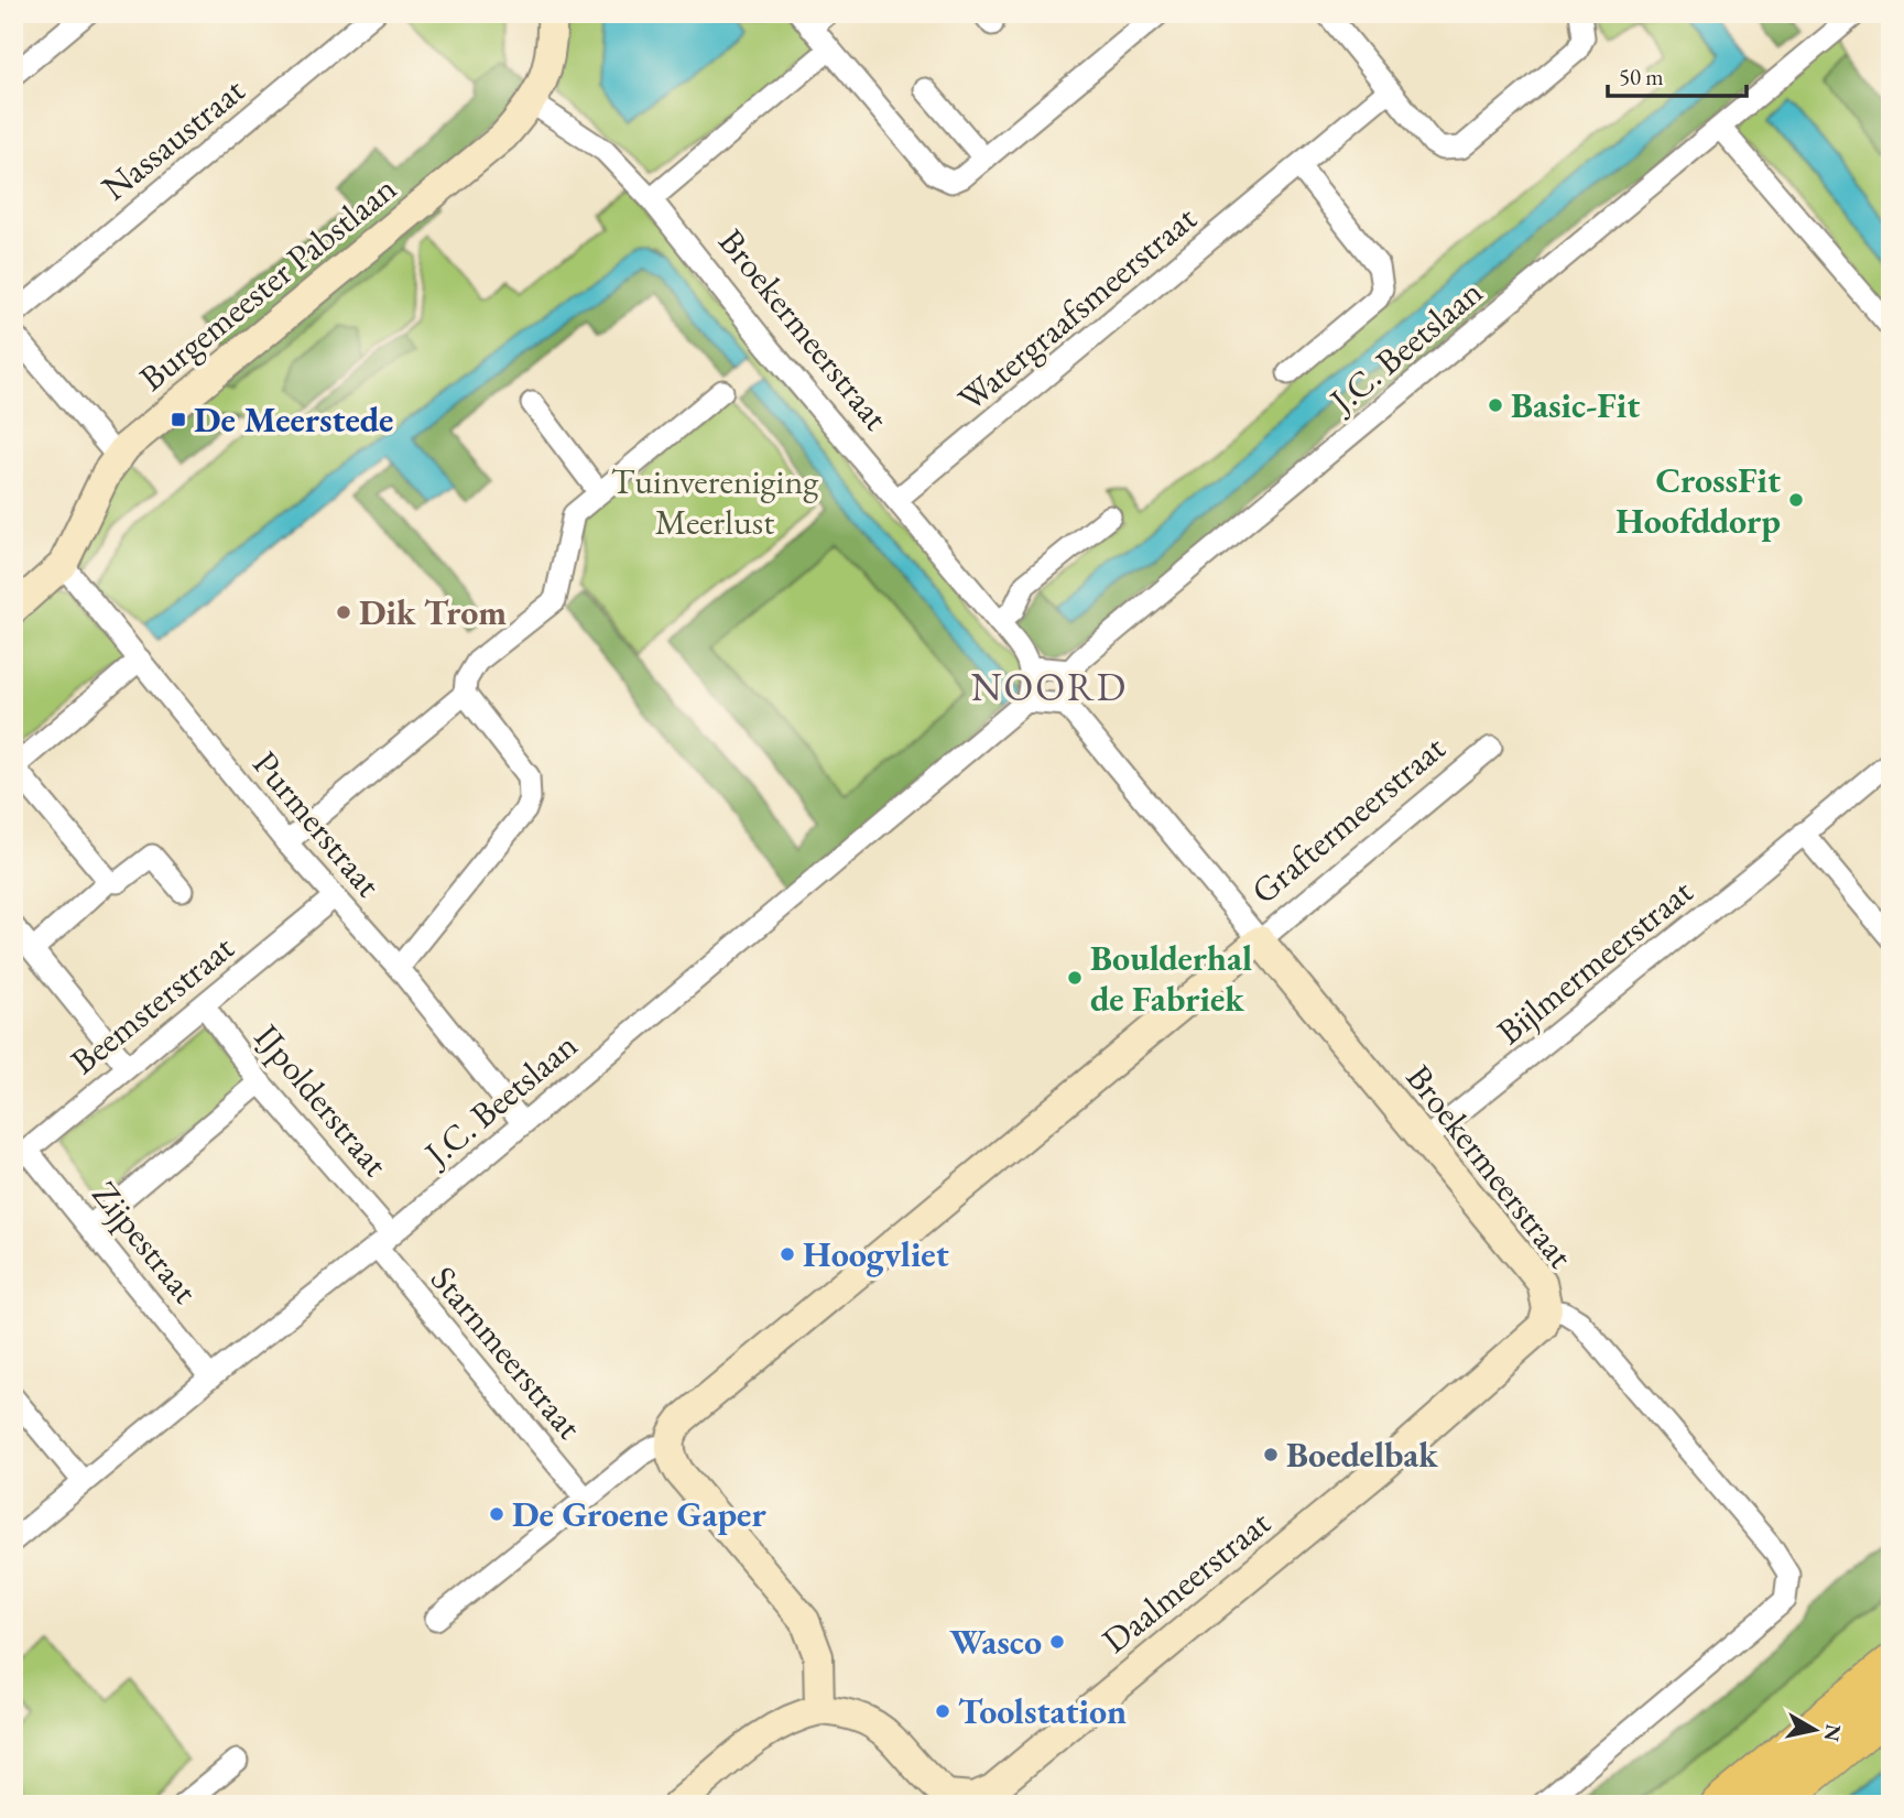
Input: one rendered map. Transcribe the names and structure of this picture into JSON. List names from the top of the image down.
{
  "streets": {
    "street": [
      "Nassaustraat",
      "Burgemeester Pabstlaan",
      "Watergraafsmeerstraat",
      "Broekermeerstraat",
      "J.C. Beetslaan",
      "Graftermeerstraat",
      "Purmerstraat",
      "Bijlmermeerstraat",
      "Beemsterstraat",
      "IJpolderstraat",
      "Zijpestraat",
      "Starnmeerstraat",
      "Daalmeerstraat"
    ]
  },
  "crossings": [
    ["Burgemeester Pabstlaan", "Broekermeerstraat"],
    ["Burgemeester Pabstlaan", "Purmerstraat"],
    ["Watergraafsmeerstraat", "Broekermeerstraat"],
    ["Broekermeerstraat", "Graftermeerstraat"],
    ["Broekermeerstraat", "Bijlmermeerstraat"],
    ["Broekermeerstraat", "Daalmeerstraat"],
    ["J.C. Beetslaan", "Purmerstraat"],
    ["J.C. Beetslaan", "IJpolderstraat"],
    ["J.C. Beetslaan", "Zijpestraat"],
    ["J.C. Beetslaan", "Starnmeerstraat"],
    ["Purmerstraat", "Beemsterstraat"],
    ["Beemsterstraat", "IJpolderstraat"],
    ["Beemsterstraat", "Zijpestraat"],
    ["IJpolderstraat", "Starnmeerstraat"]
  ],
  "districts": ["NOORD"],
  "parks": ["Tuinvereniging Meerlust"],
  "places": {
    "other": [
      "Basic-Fit",
      "CrossFit Hoofddorp",
      "Dik Trom",
      "Boulderhal de Fabriek",
      "Hoogvliet",
      "Boedelbak",
      "De Groene Gaper",
      "Wasco",
      "Toolstation"
    ],
    "transit": ["De Meerstede"]
  },
  "scale_bar": "50 m",
  "north": "right"
}
